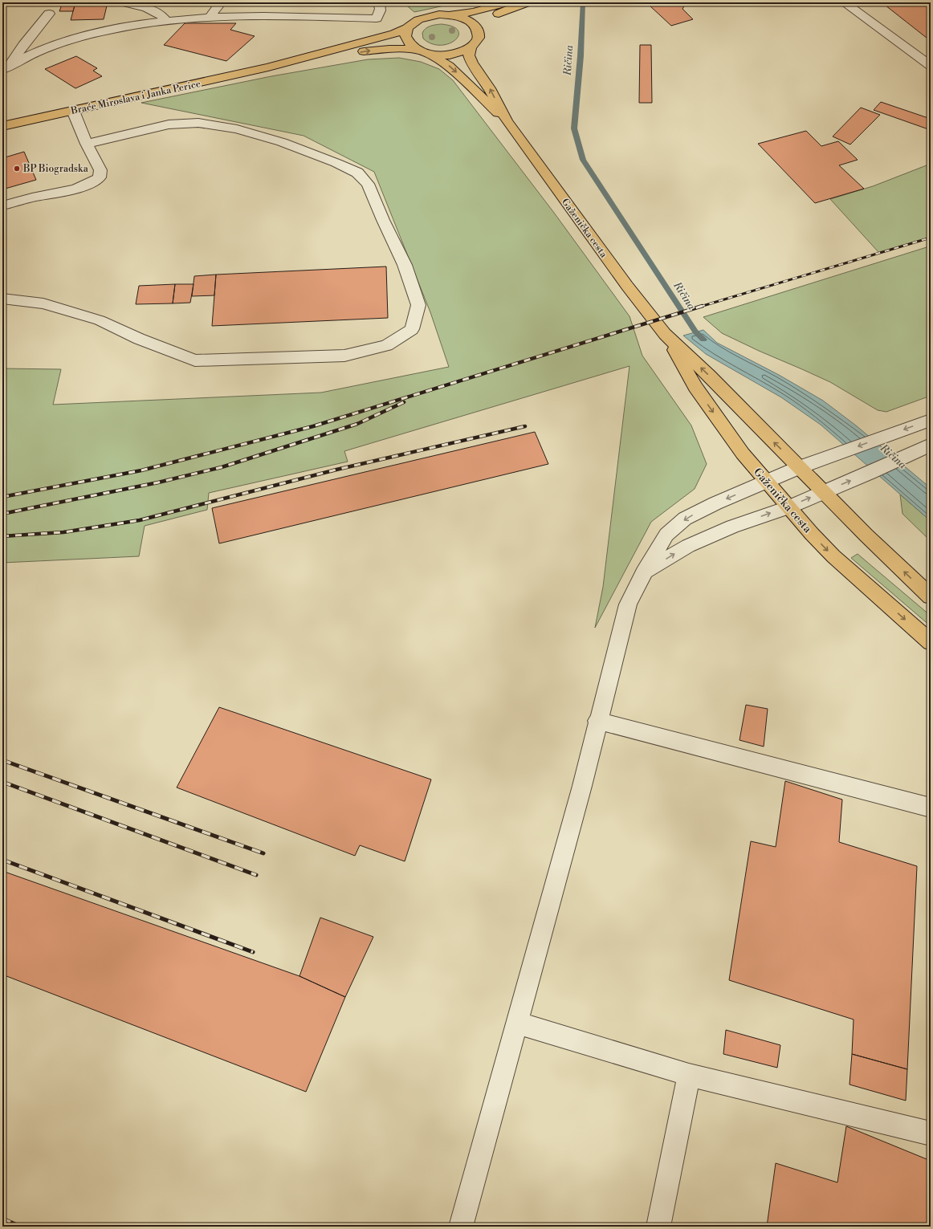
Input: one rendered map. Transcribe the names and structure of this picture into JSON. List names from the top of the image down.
{
  "streets": {
    "main road": ["Braće Miroslava i Janka Perice", "Gaženička cesta"]
  },
  "crossings": [
    ["Braće Miroslava i Janka Perice", "Gaženička cesta"]
  ],
  "water": ["Ričina"],
  "places": ["BP Biogradska"]
}
